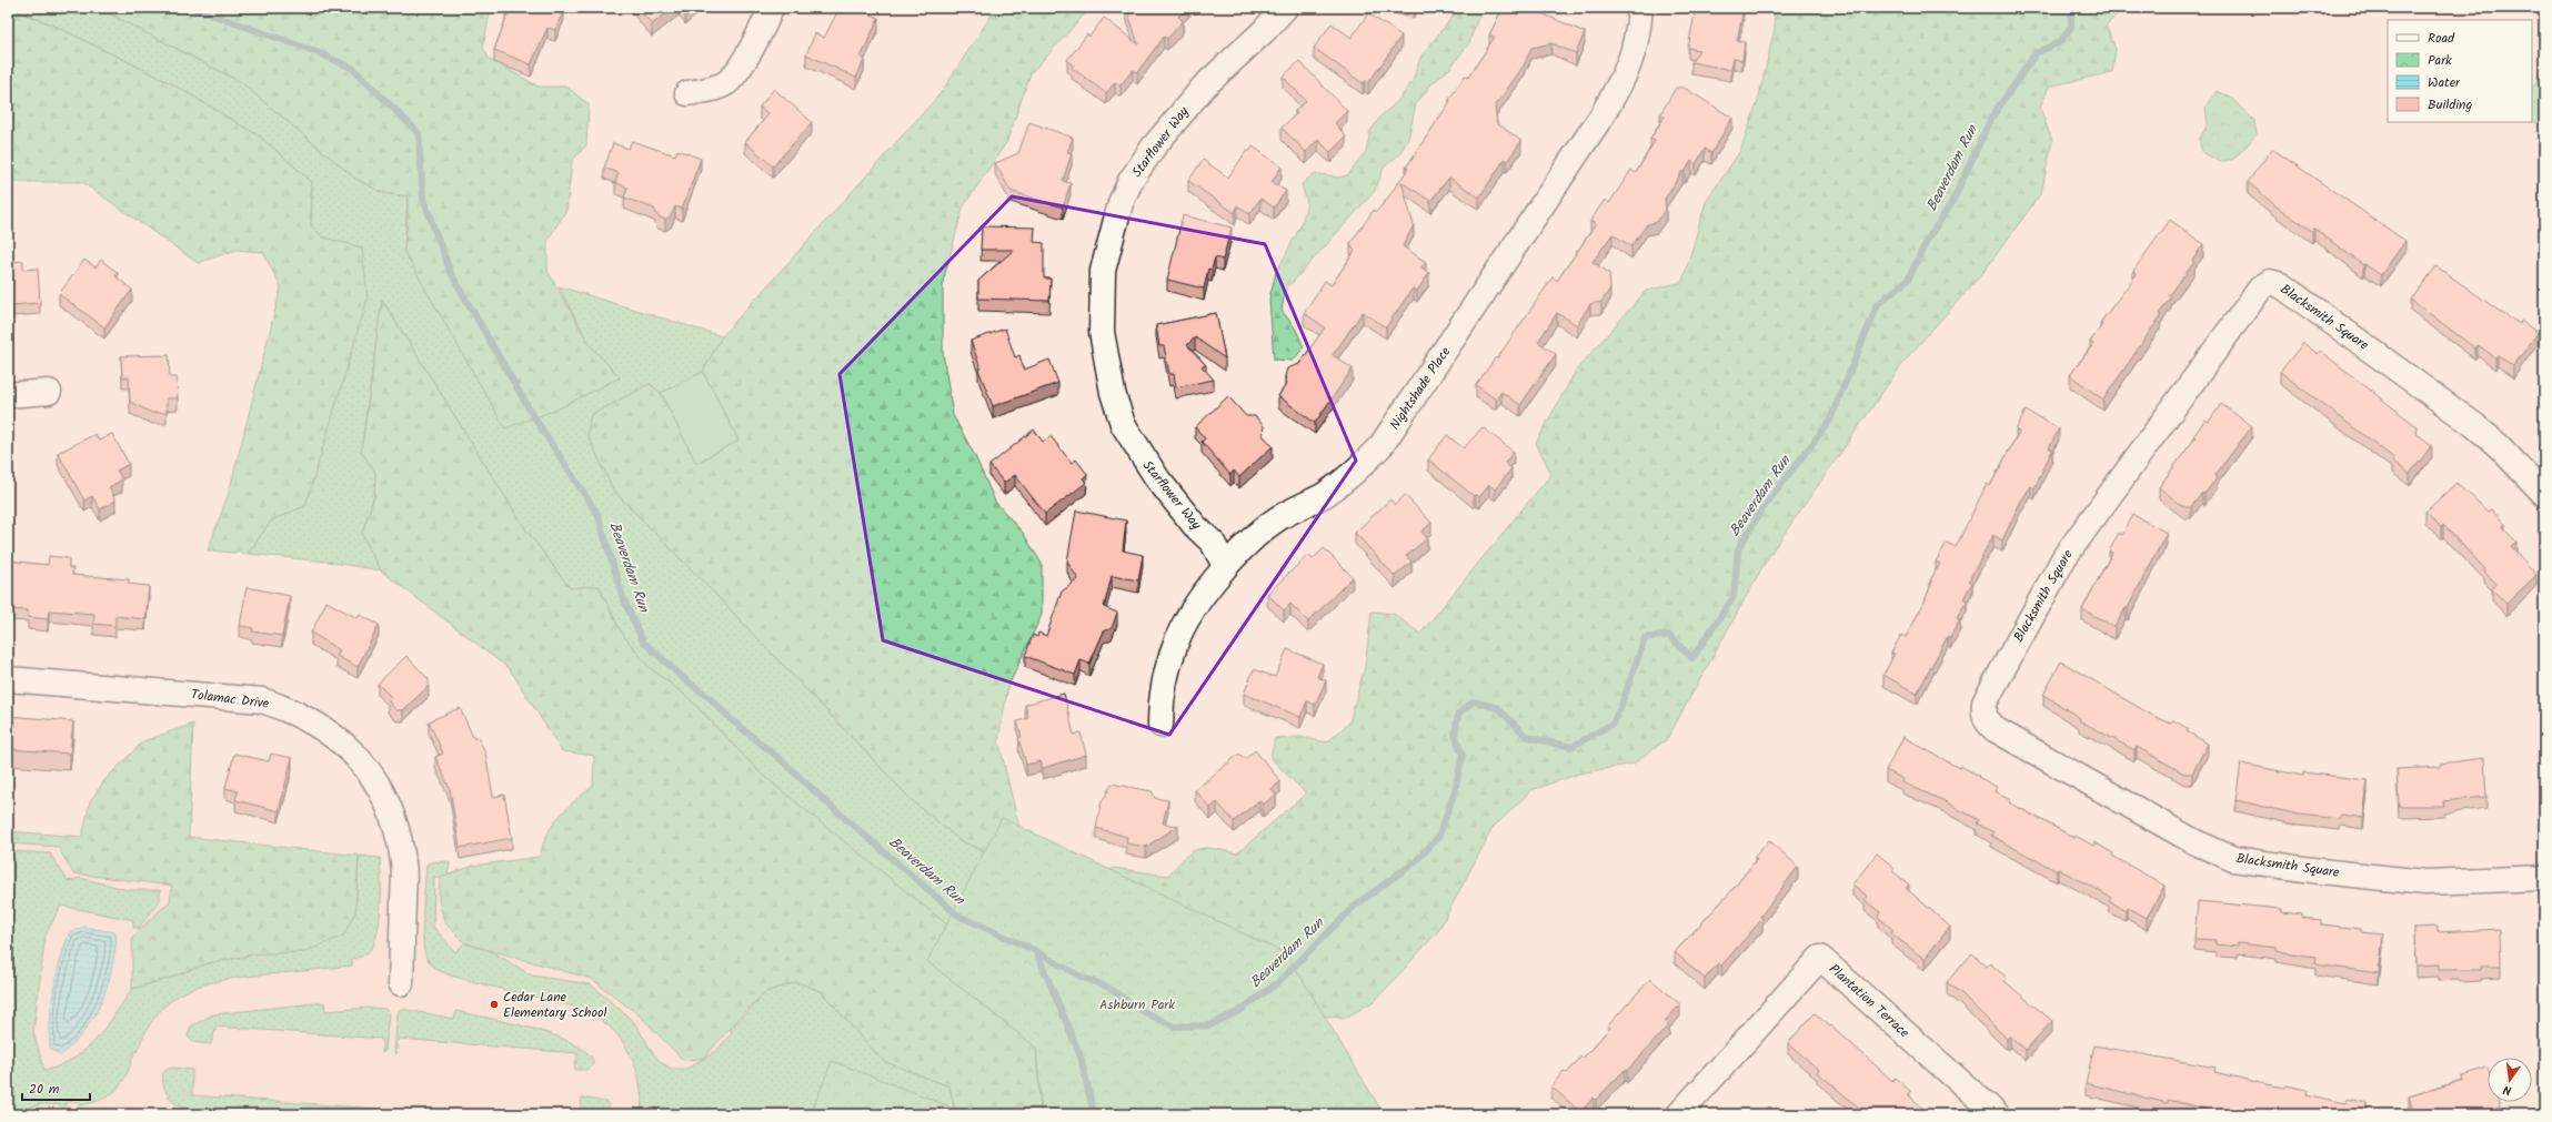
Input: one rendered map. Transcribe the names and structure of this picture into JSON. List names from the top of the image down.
{
  "streets": {
    "street": [
      "Starflower Way",
      "Blacksmith Square",
      "Nightshade Place",
      "Tolamac Drive",
      "Plantation Terrace"
    ]
  },
  "crossings": [
    ["Starflower Way", "Nightshade Place"]
  ],
  "water": ["Beaverdam Run"],
  "parks": ["Ashburn Park"],
  "places": ["Cedar Lane Elementary School"],
  "legend": [
    "Road",
    "Park",
    "Water",
    "Building"
  ],
  "scale_bar": "20 m",
  "north": "bottom"
}
